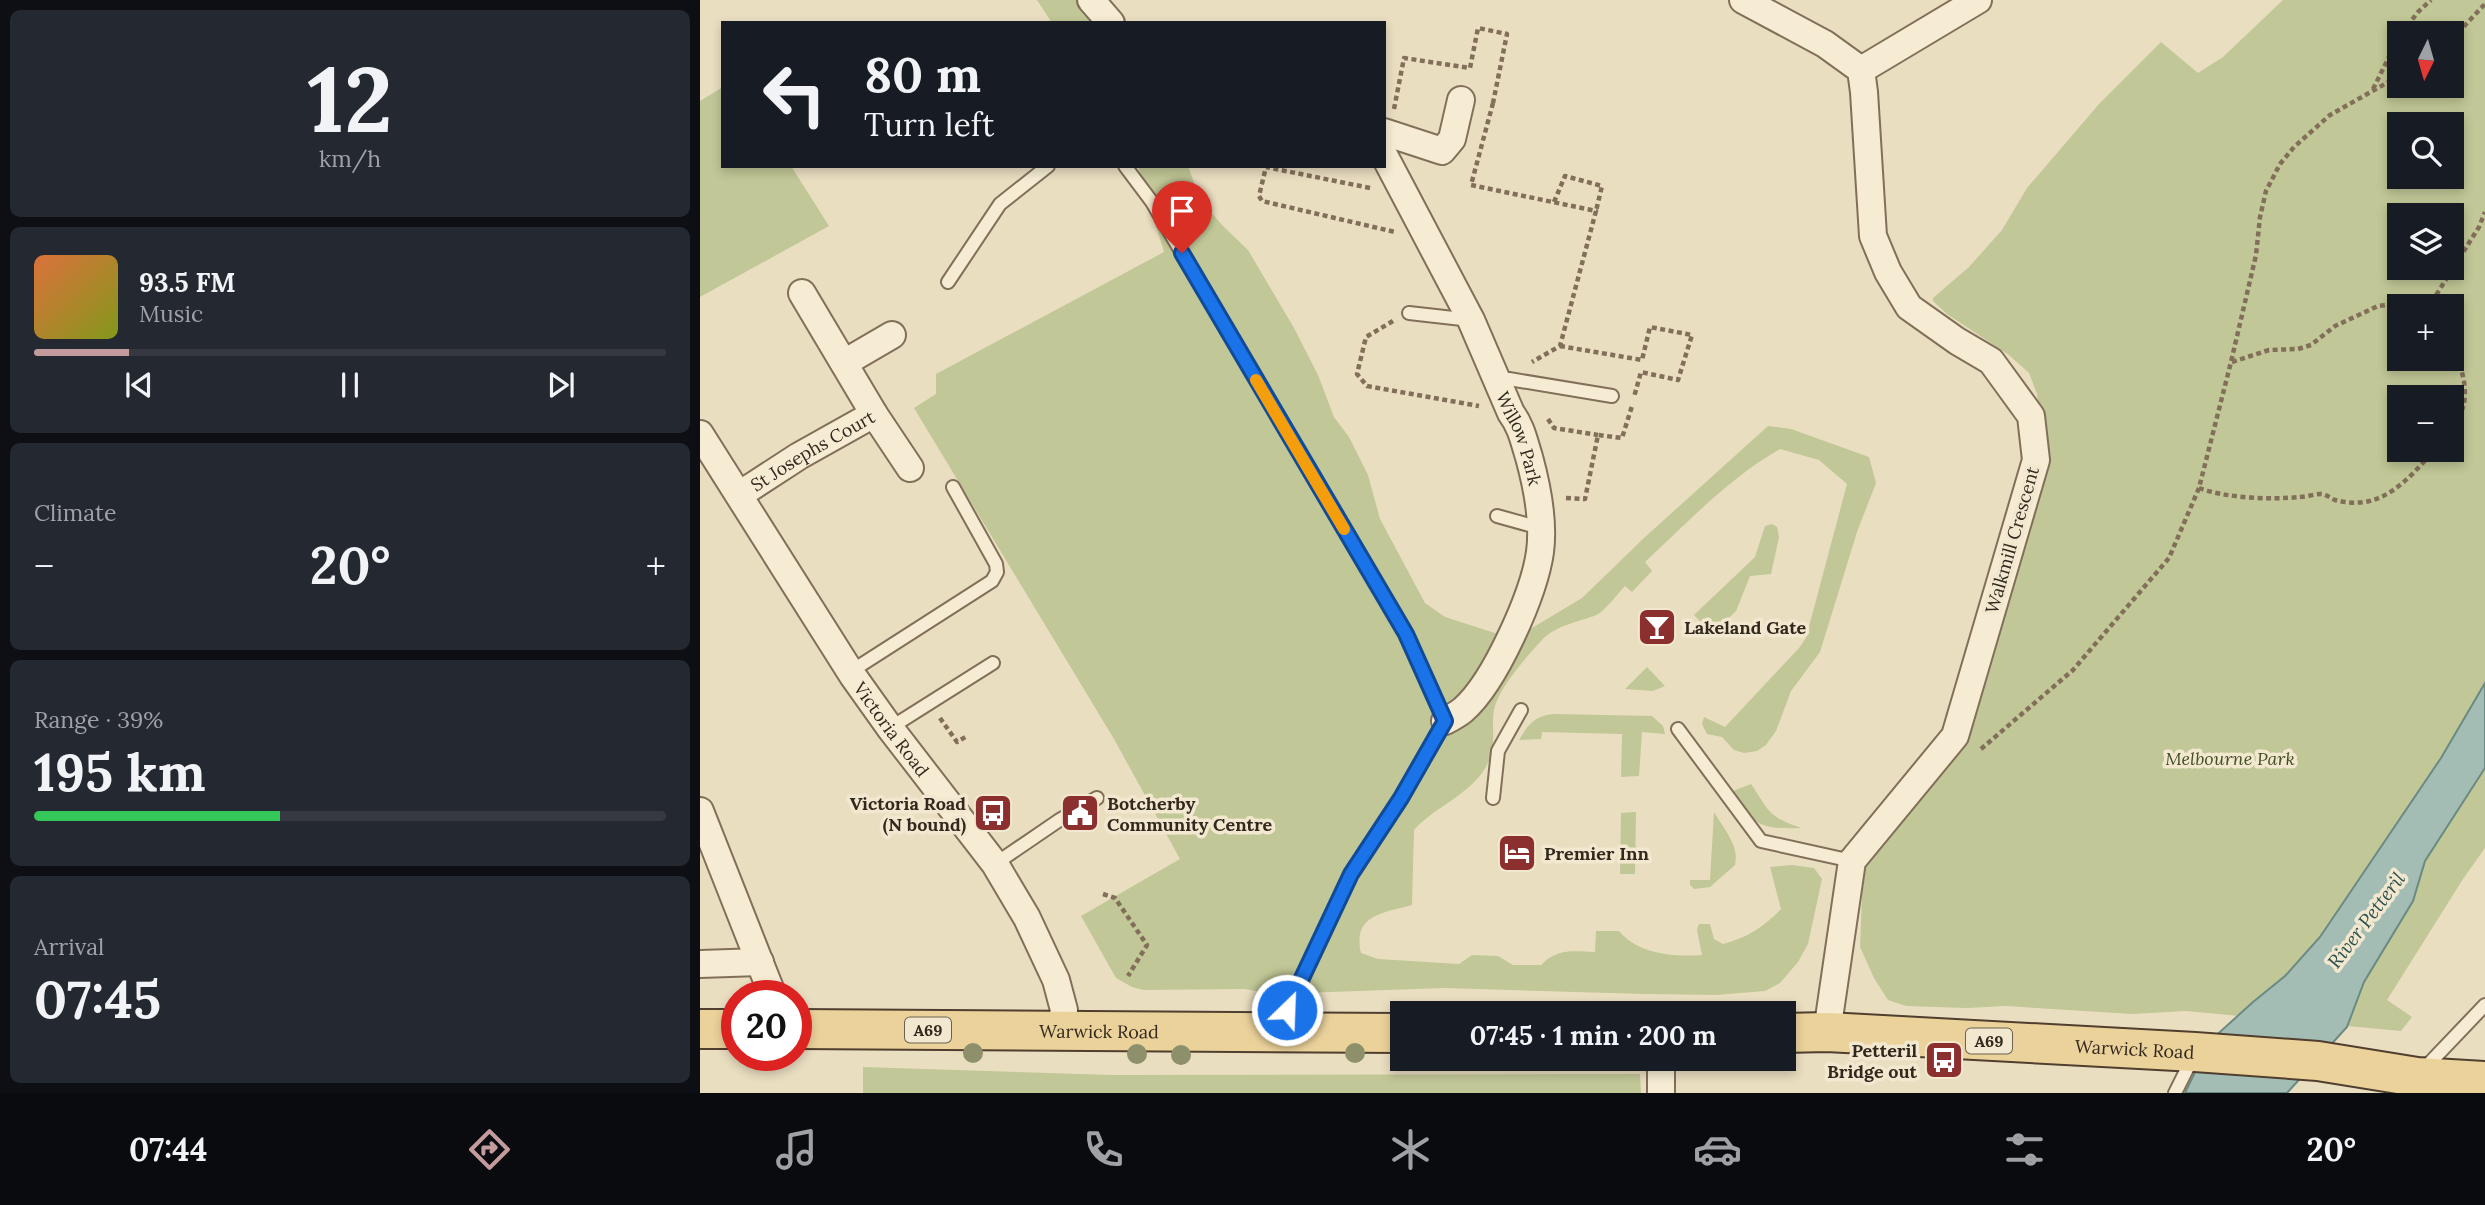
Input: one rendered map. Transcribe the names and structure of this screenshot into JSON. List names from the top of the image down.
{
  "streets": {
    "main road": ["A69", "Warwick Road"],
    "street": [
      "Willow Park",
      "St Josephs Court",
      "Walkmill Crescent",
      "Victoria Road"
    ]
  },
  "crossings": [
    ["St Josephs Court", "Victoria Road"],
    ["Victoria Road", "Warwick Road"]
  ],
  "water": ["River Petteril"],
  "parks": ["Melbourne Park"],
  "places": {
    "bar": ["Lakeland Gate"],
    "bus stop": ["Victoria Road (N bound)", "Petteril Bridge out"],
    "public building": ["Botcherby Community Centre"],
    "hotel": ["Premier Inn"]
  },
  "north": "bottom",
  "page": {
    "tile": [
      ["12", "km/h"],
      "Climate",
      ["Range · 39%", "195 km"],
      ["Arrival", "07:45"]
    ],
    "map_buttons": ["+", "−"],
    "turn": ["80 m", "Turn left"],
    "song": ["93.5 FM", "Music"],
    "heat": ["−", "20°", "+"],
    "limit": "20",
    "trip": "07:45 · 1 min · 200 m",
    "tabs": ["07:44", "20°"]
  }
}
